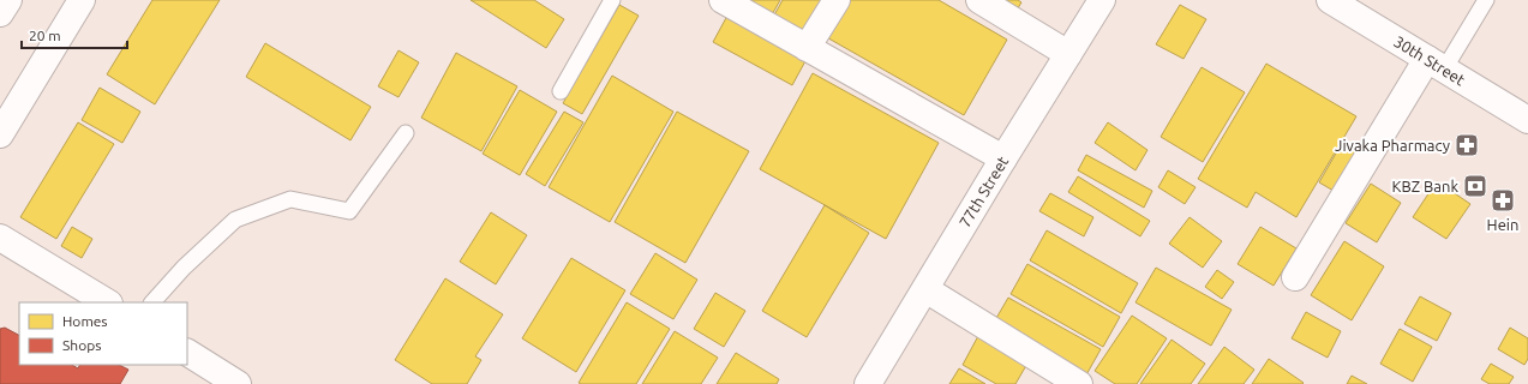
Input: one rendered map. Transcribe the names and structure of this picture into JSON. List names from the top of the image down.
{
  "streets": {
    "street": ["30th Street", "77th Street"]
  },
  "places": {
    "pharmacy": ["Jivaka Pharmacy", "Hein"],
    "bank": ["KBZ Bank"]
  },
  "legend": ["Homes", "Shops"],
  "scale_bar": "20 m"
}
